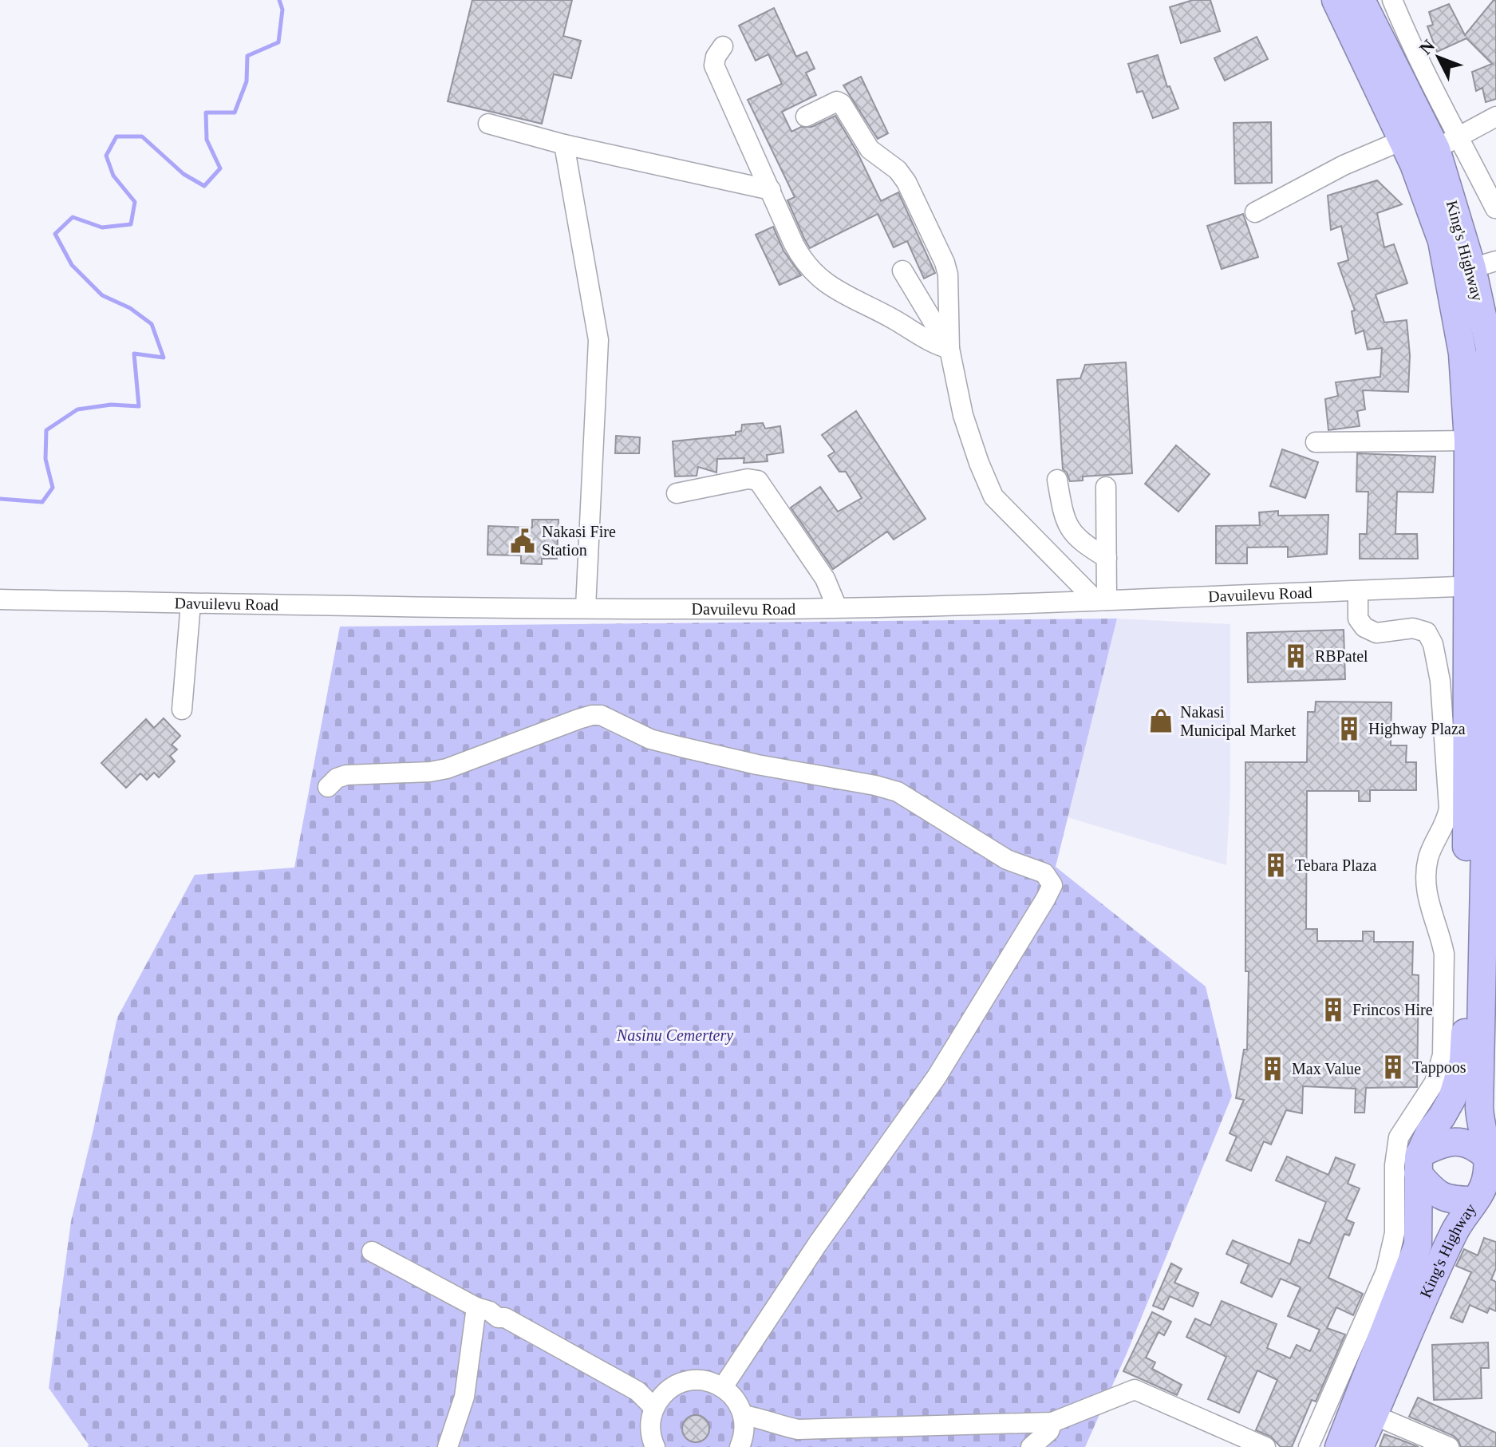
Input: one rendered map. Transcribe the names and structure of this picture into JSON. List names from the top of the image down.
{
  "streets": {
    "highway": ["King's Highway"],
    "street": ["Davuilevu Road"]
  },
  "crossings": [
    ["King's Highway", "Davuilevu Road"]
  ],
  "parks": ["Nasinu Cemertery"],
  "places": {
    "public building": ["Nakasi Fire Station"],
    "building": [
      "RBPatel",
      "Highway Plaza",
      "Tebara Plaza",
      "Frincos Hire",
      "Tappoos",
      "Max Value"
    ],
    "shop": ["Nakasi Municipal Market"]
  },
  "north": "top left"
}
